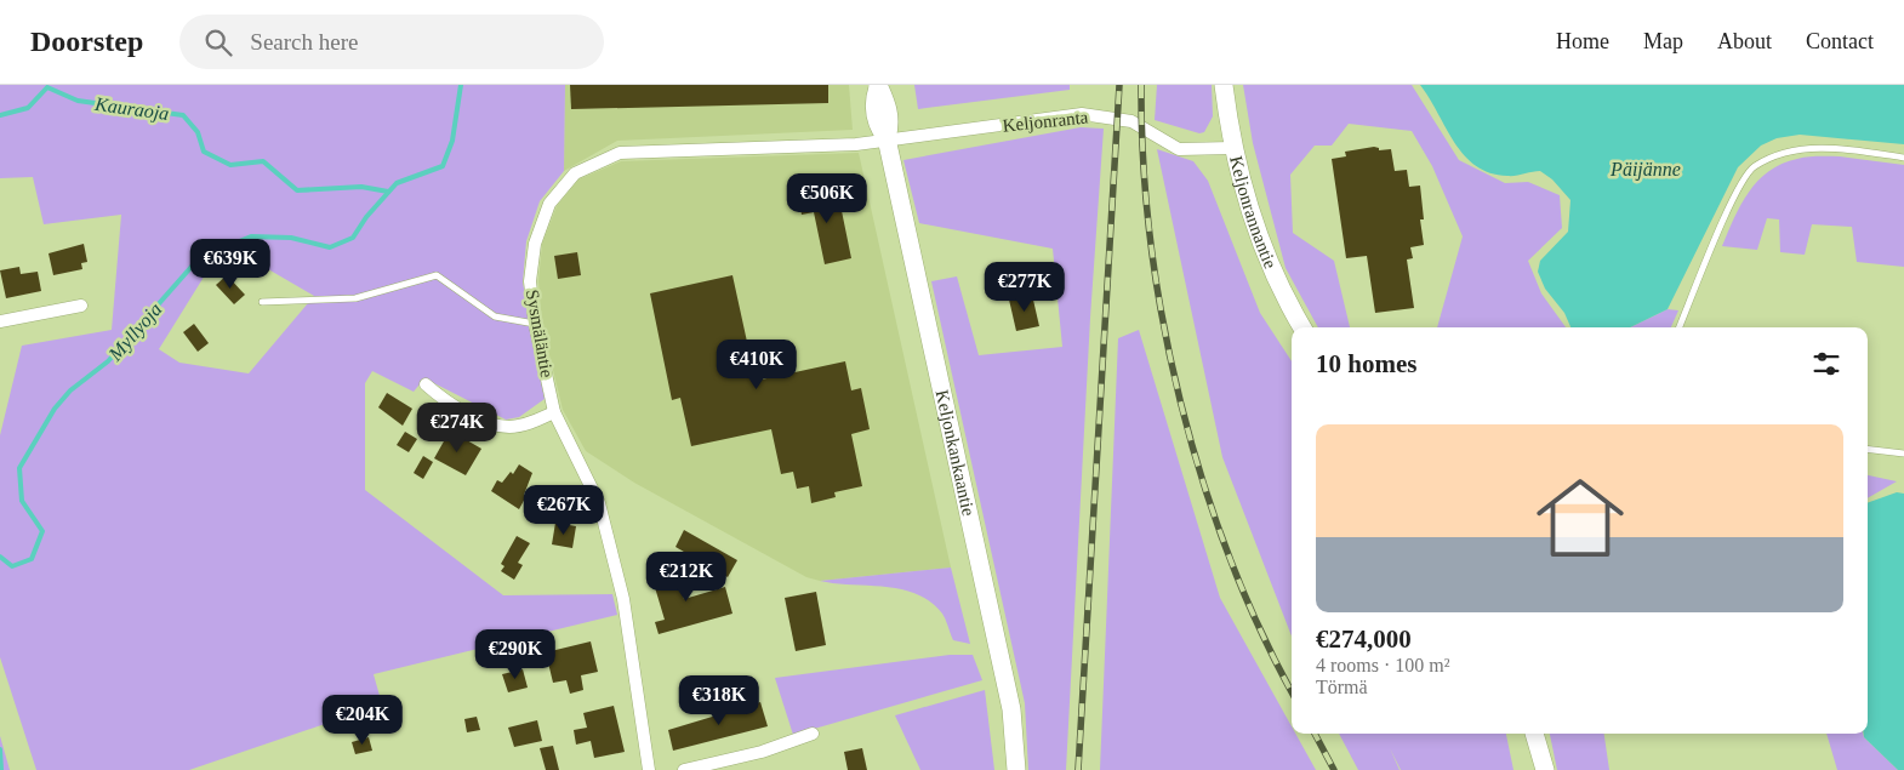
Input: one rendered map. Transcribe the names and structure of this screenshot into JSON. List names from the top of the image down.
{
  "streets": {
    "main road": ["Keljonrannantie", "Keljonkankaantie"],
    "street": ["Keljonranta", "Sysmäläntie"]
  },
  "crossings": [
    ["Keljonranta", "Keljonrannantie"],
    ["Keljonranta", "Sysmäläntie"],
    ["Keljonranta", "Keljonkankaantie"],
    ["Sysmäläntie", "Keljonkankaantie"]
  ],
  "water": ["Kauraoja", "Päijänne", "Myllyoja"],
  "page": {
    "header": "Doorstep",
    "search": "Search here",
    "nav": [
      "Home",
      "Map",
      "About",
      "Contact"
    ],
    "price": [
      "€506K",
      "€639K",
      "€277K",
      "€410K",
      "€274K",
      "€267K",
      "€212K",
      "€290K",
      "€318K",
      "€204K"
    ],
    "heading": "10 homes",
    "list": [
      {
        "name": "€274,000",
        "note": "4 rooms · 100 m² · Törmä"
      }
    ]
  }
}
